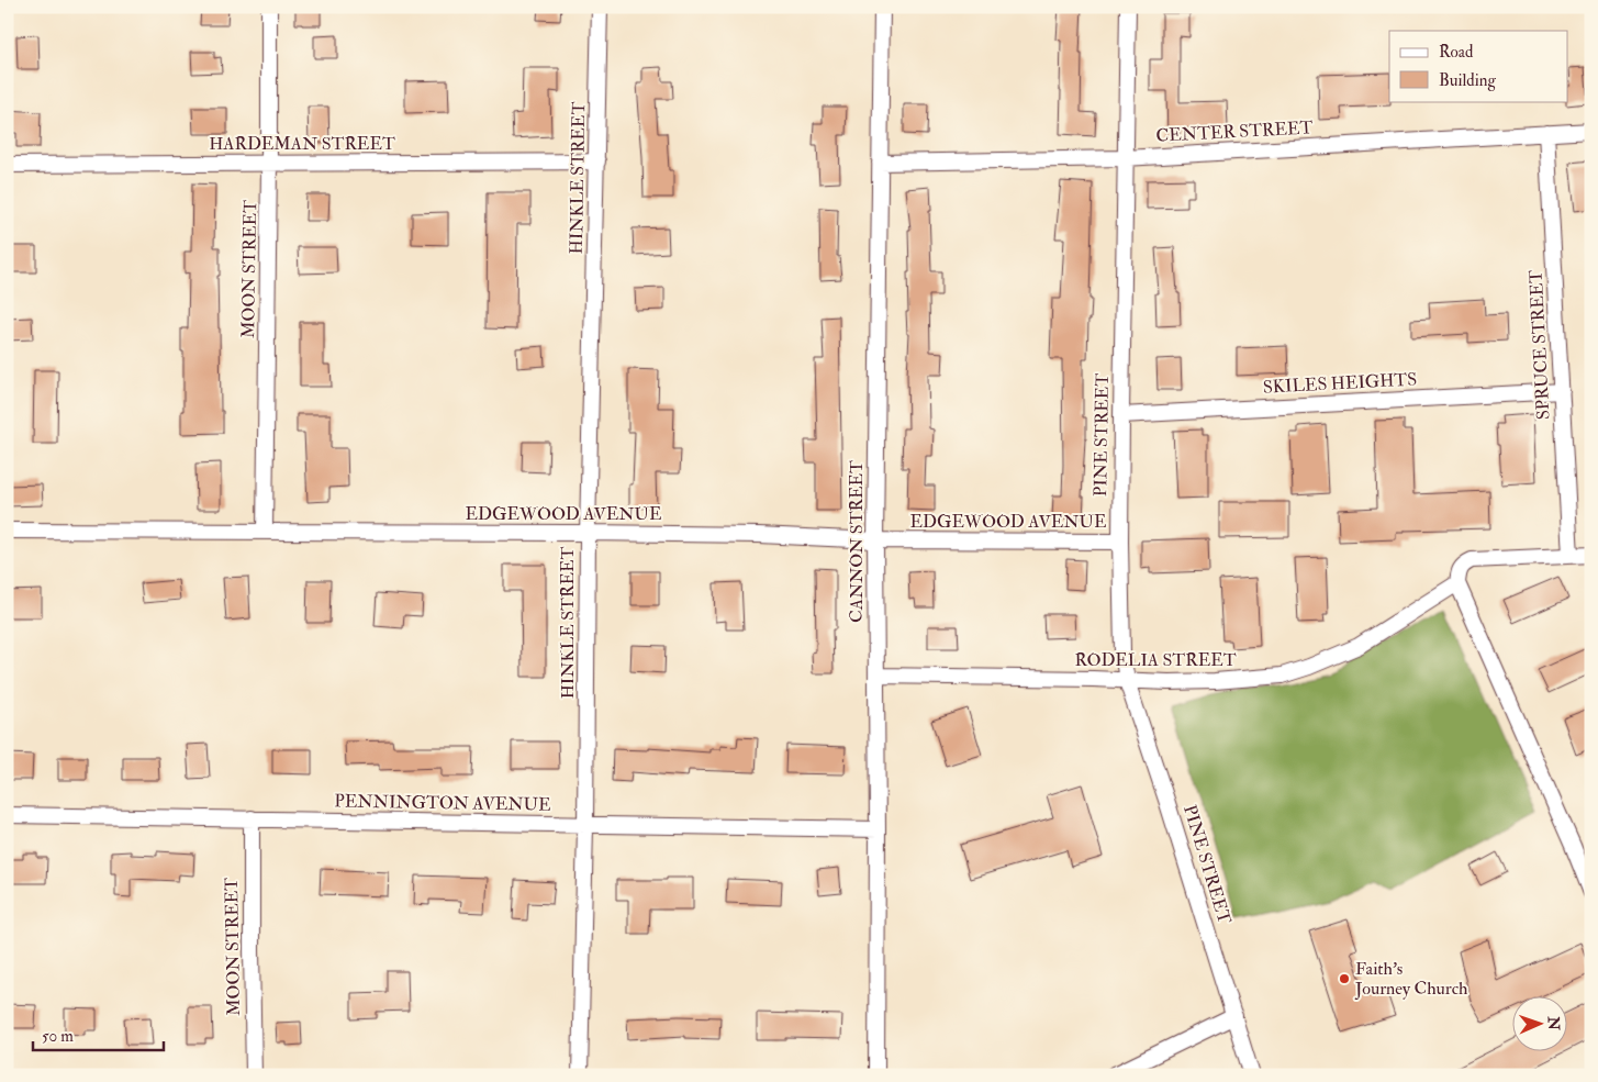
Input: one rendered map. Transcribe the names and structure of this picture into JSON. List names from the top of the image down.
{
  "streets": {
    "street": [
      "CENTER STREET",
      "HARDEMAN STREET",
      "HINKLE STREET",
      "MOON STREET",
      "SPRUCE STREET",
      "SKILES HEIGHTS",
      "PINE STREET",
      "EDGEWOOD AVENUE",
      "CANNON STREET",
      "RODELIA STREET",
      "PENNINGTON AVENUE"
    ]
  },
  "crossings": [
    ["CENTER STREET", "SPRUCE STREET"],
    ["CENTER STREET", "PINE STREET"],
    ["CENTER STREET", "CANNON STREET"],
    ["HARDEMAN STREET", "HINKLE STREET"],
    ["HARDEMAN STREET", "MOON STREET"],
    ["HINKLE STREET", "EDGEWOOD AVENUE"],
    ["HINKLE STREET", "PENNINGTON AVENUE"],
    ["MOON STREET", "EDGEWOOD AVENUE"],
    ["MOON STREET", "PENNINGTON AVENUE"],
    ["SPRUCE STREET", "SKILES HEIGHTS"],
    ["SPRUCE STREET", "RODELIA STREET"],
    ["SKILES HEIGHTS", "PINE STREET"],
    ["PINE STREET", "EDGEWOOD AVENUE"],
    ["PINE STREET", "RODELIA STREET"],
    ["EDGEWOOD AVENUE", "CANNON STREET"],
    ["CANNON STREET", "RODELIA STREET"],
    ["CANNON STREET", "PENNINGTON AVENUE"]
  ],
  "places": ["Faith's Journey Church"],
  "legend": ["Road", "Building"],
  "scale_bar": "50 m",
  "north": "right"
}
